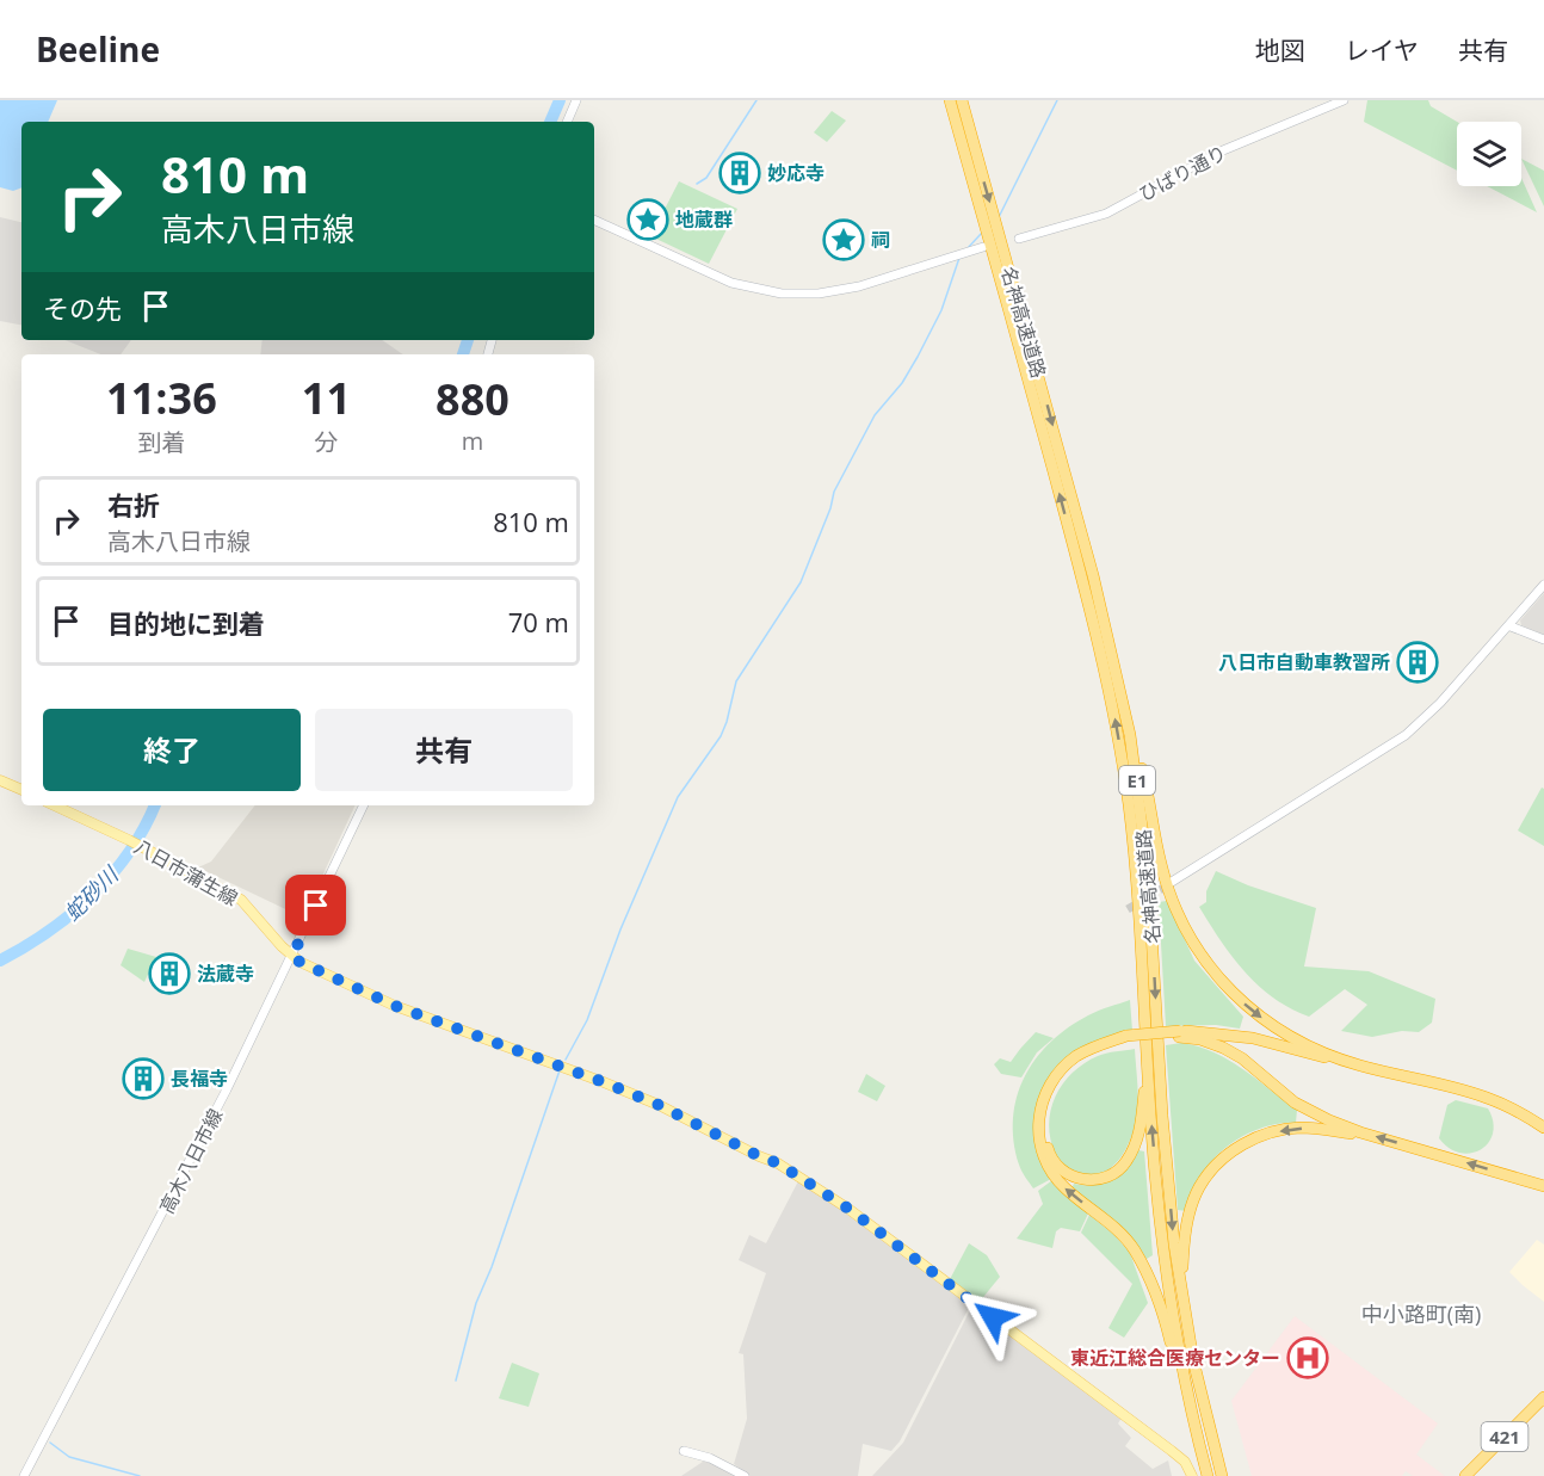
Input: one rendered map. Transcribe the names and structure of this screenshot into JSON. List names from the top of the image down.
{
  "streets": {
    "highway": ["名神高速道路", "E1", "421"],
    "main road": ["八日市蒲生線"],
    "street": ["ひばり通り", "高木八日市線"]
  },
  "crossings": [
    ["八日市蒲生線", "高木八日市線"]
  ],
  "districts": ["中小路町(南)"],
  "water": ["蛇砂川"],
  "places": {
    "building": [
      "妙応寺",
      "八日市自動車教習所",
      "法蔵寺",
      "長福寺"
    ],
    "place": ["地蔵群", "祠"],
    "hospital": ["東近江総合医療センター"]
  },
  "page": {
    "header": "Beeline",
    "nav": ["地図", "レイヤ", "共有"],
    "turn": ["810 m", "高木八日市線"],
    "then": "その先",
    "eta": [
      "11:36",
      "到着",
      "11",
      "分",
      "880",
      "m"
    ],
    "list": [
      {
        "name": "右折",
        "note": "高木八日市線",
        "value": "810 m"
      },
      {
        "name": "目的地に到着",
        "value": "70 m"
      }
    ],
    "buttons": ["終了", "共有"]
  }
}
